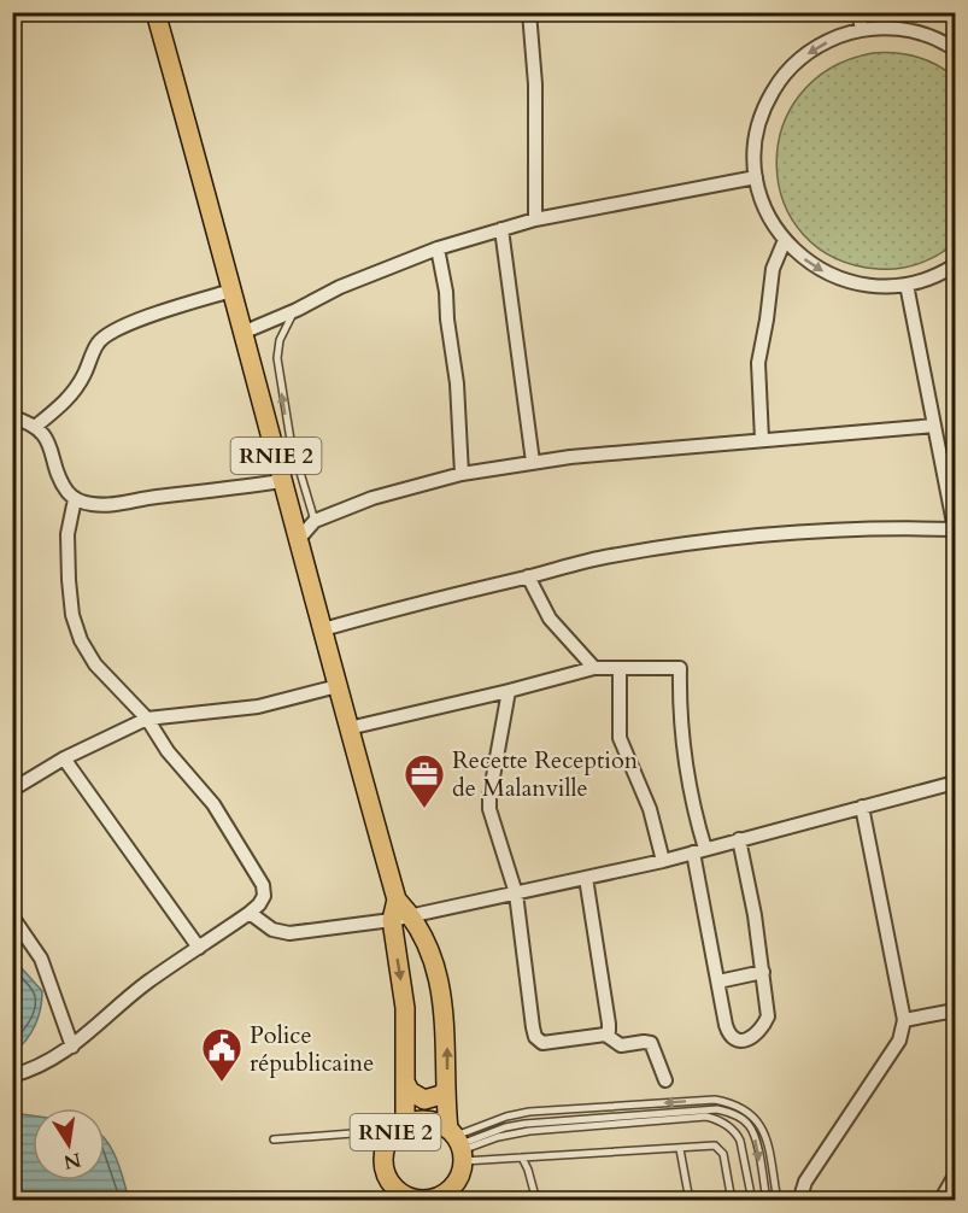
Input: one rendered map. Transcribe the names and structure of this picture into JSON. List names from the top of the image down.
{
  "streets": {
    "main road": ["RNIE 2"]
  },
  "places": {
    "office": ["Recette Reception de Malanville"],
    "public building": ["Police républicaine"]
  },
  "north": "bottom"
}
